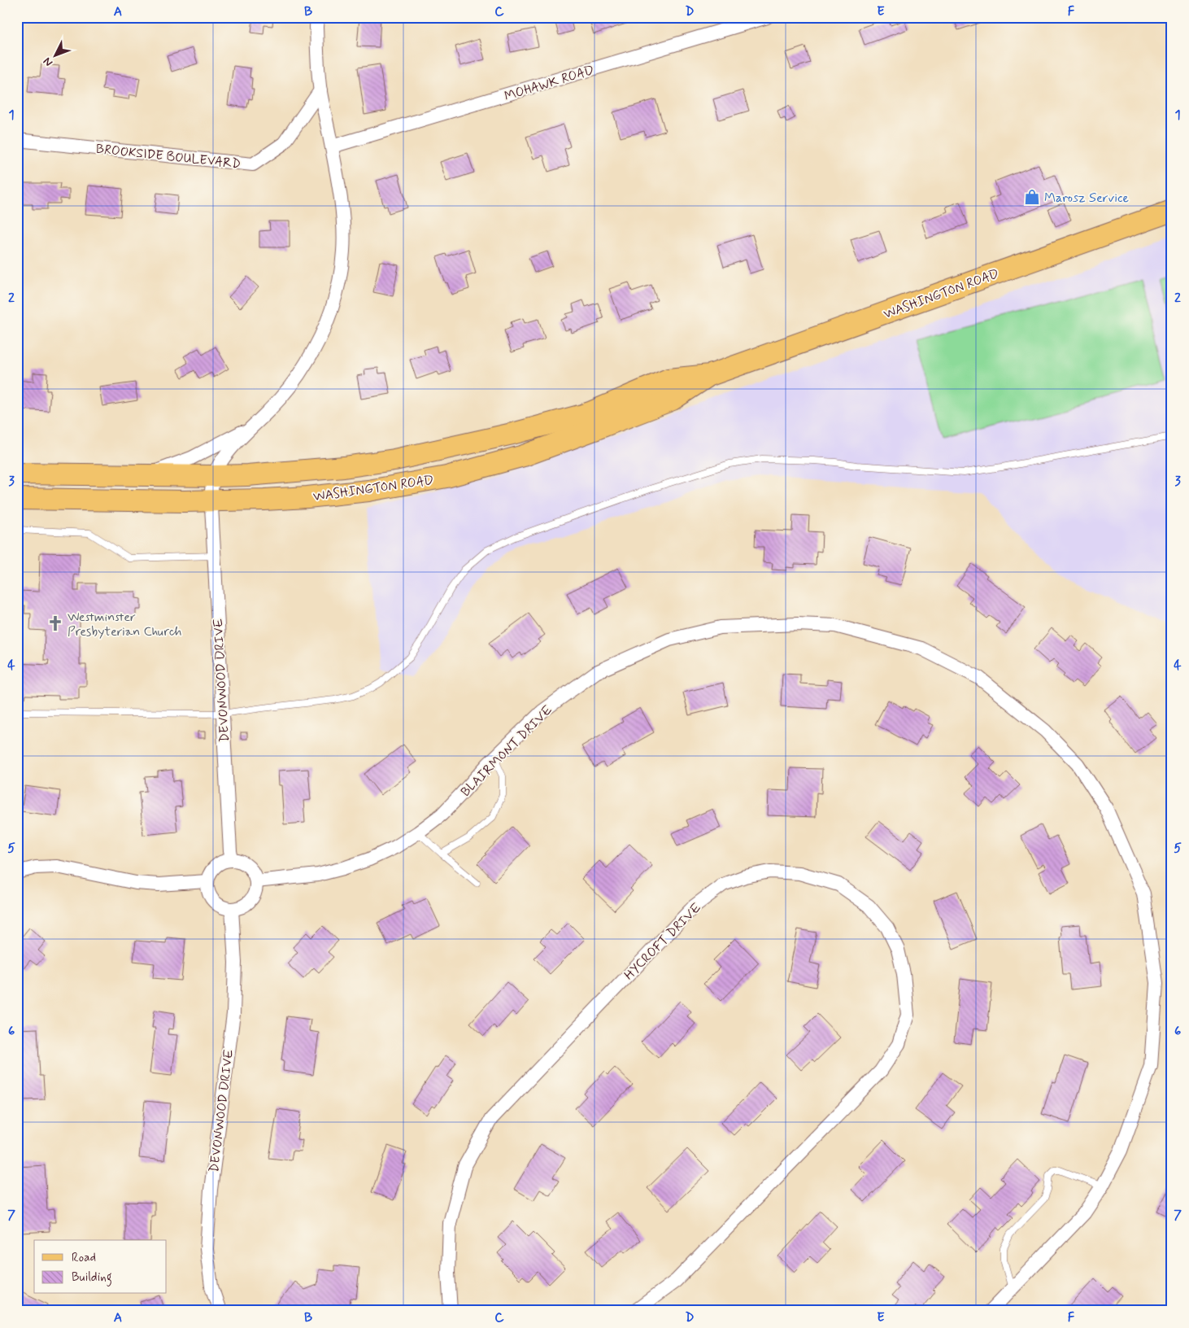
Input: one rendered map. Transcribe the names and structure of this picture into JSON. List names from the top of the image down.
{
  "streets": {
    "main road": ["WASHINGTON ROAD"],
    "street": [
      "MOHAWK ROAD",
      "BROOKSIDE BOULEVARD",
      "DEVONWOOD DRIVE",
      "BLAIRMONT DRIVE",
      "HYCROFT DRIVE"
    ]
  },
  "crossings": [
    ["WASHINGTON ROAD", "DEVONWOOD DRIVE"],
    ["DEVONWOOD DRIVE", "BLAIRMONT DRIVE"]
  ],
  "places": {
    "shop": ["Marosz Service"],
    "church": ["Westminster Presbyterian Church"]
  },
  "legend": ["Road", "Building"],
  "north": "bottom left",
  "grid": {
    "columns": [
      "A",
      "B",
      "C",
      "D",
      "E",
      "F"
    ],
    "rows": [
      "1",
      "2",
      "3",
      "4",
      "5",
      "6",
      "7"
    ]
  }
}
